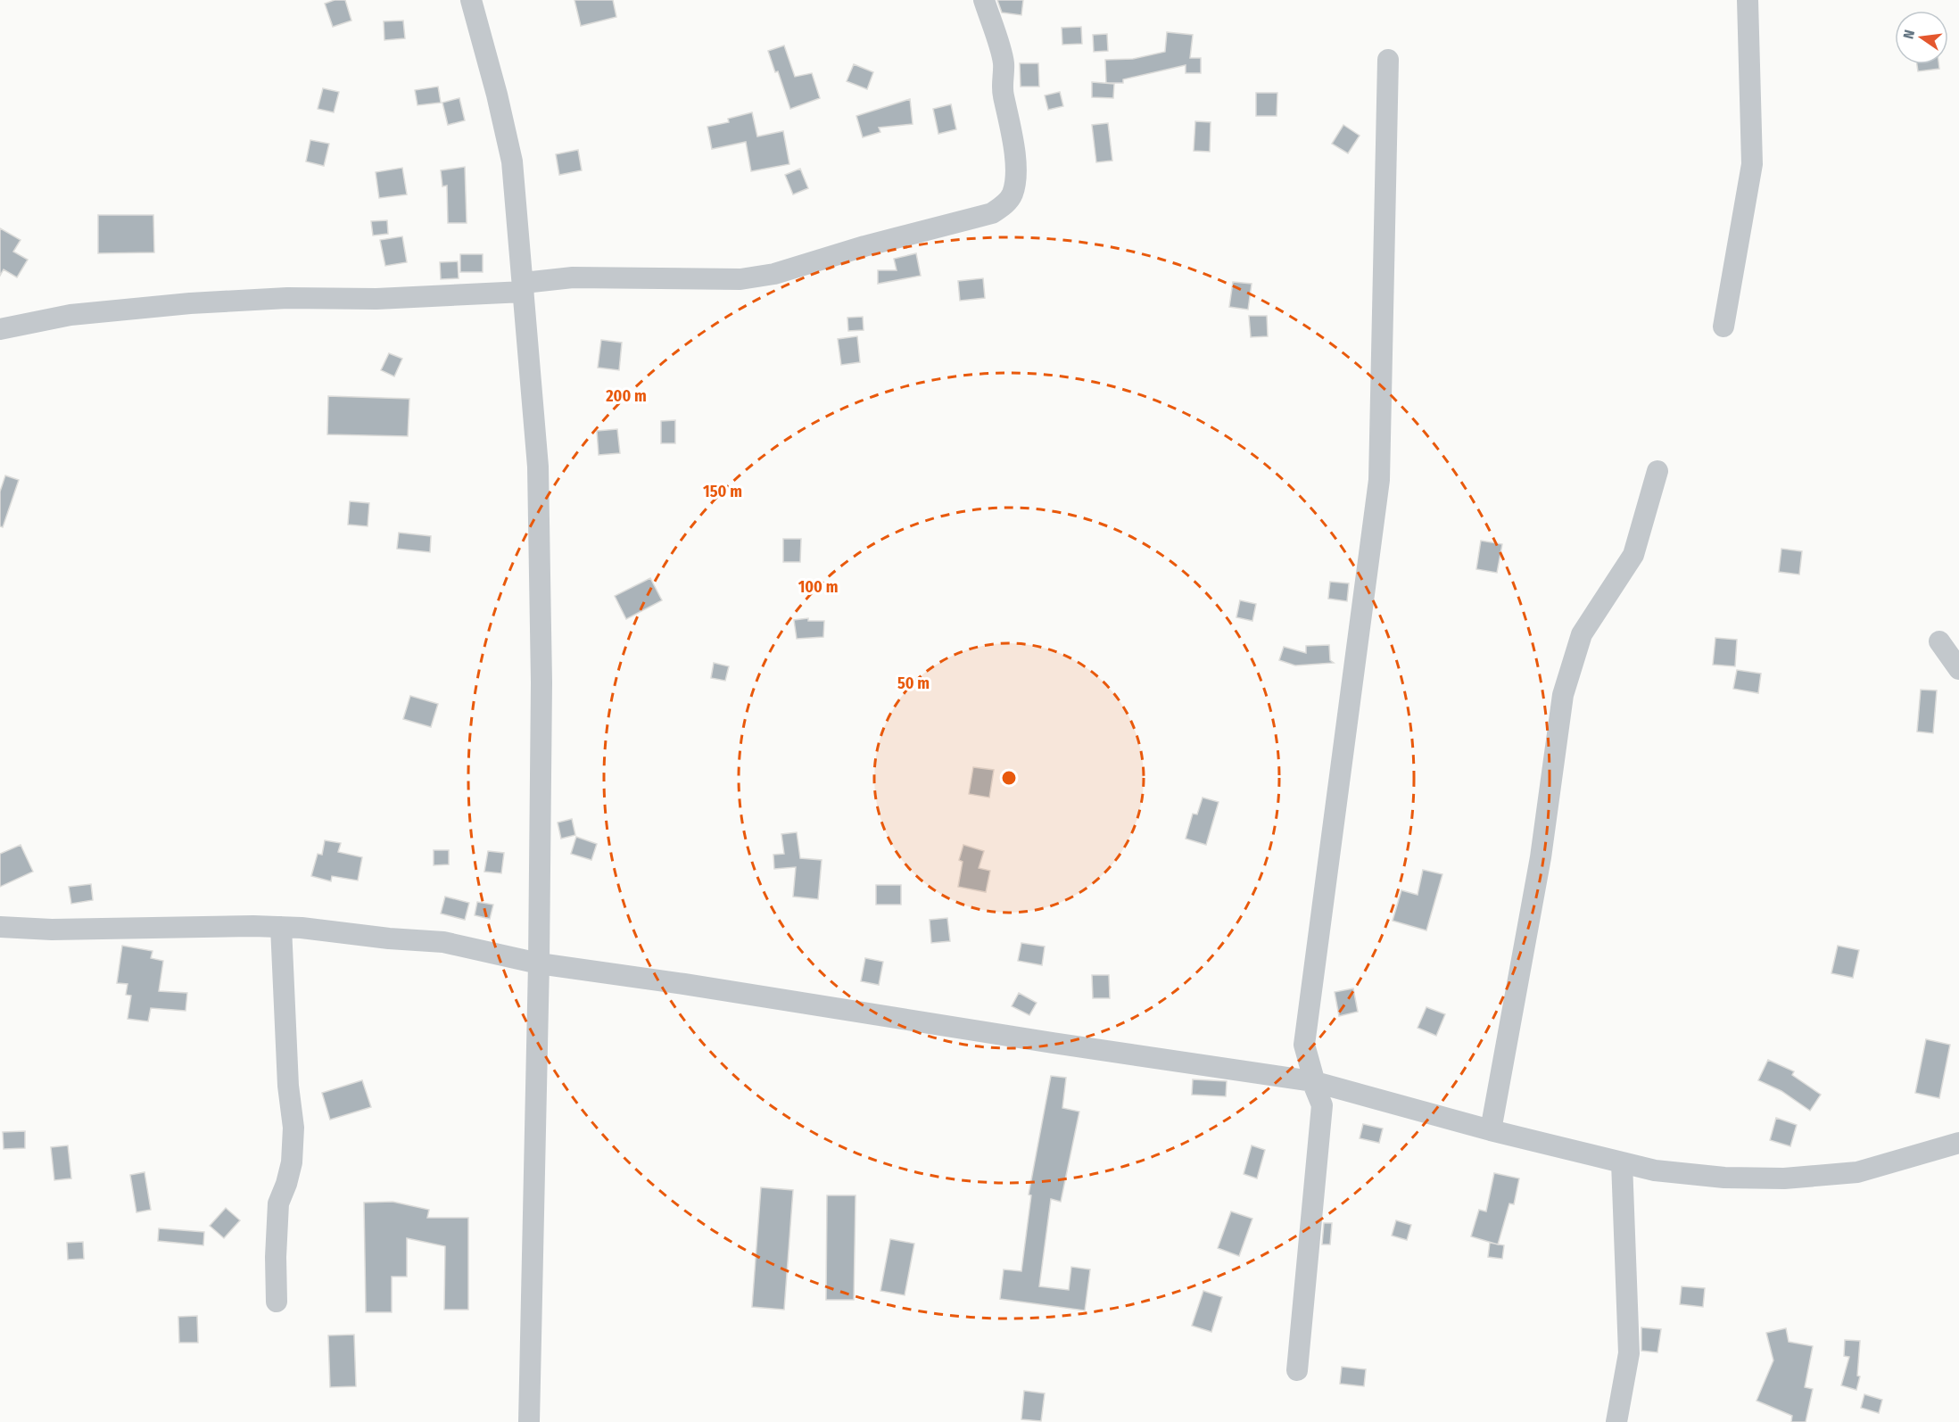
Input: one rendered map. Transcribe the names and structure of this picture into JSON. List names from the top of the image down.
{
  "north": "left",
  "rings": [
    "200 m",
    "150 m",
    "100 m",
    "50 m"
  ]
}
